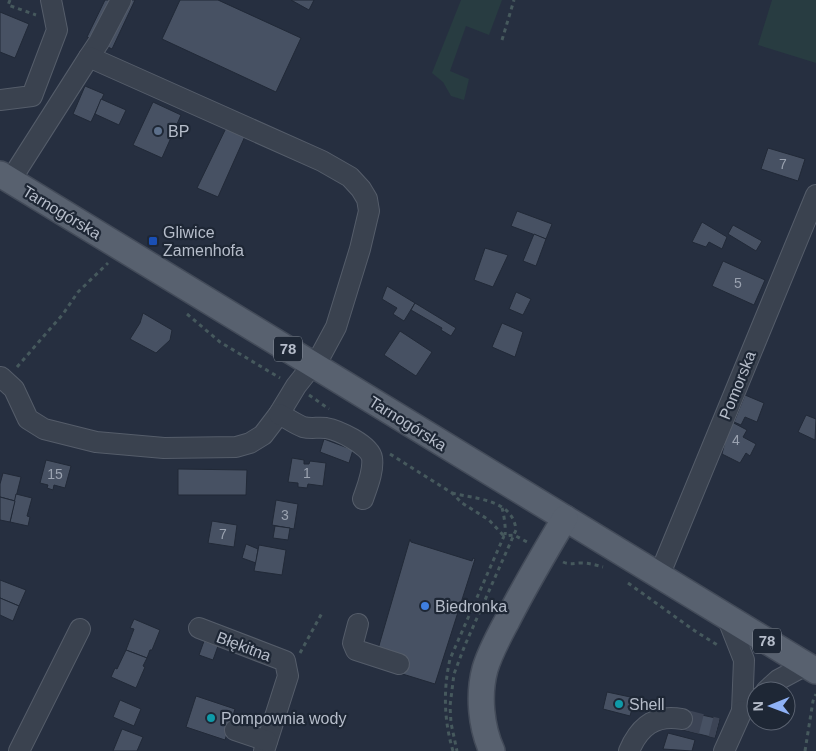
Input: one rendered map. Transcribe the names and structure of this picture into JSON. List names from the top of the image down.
{
  "streets": {
    "main road": ["Tarnogórska", "78"],
    "street": ["Pomorska", "Błękitna"]
  },
  "crossings": [
    ["Tarnogórska", "Pomorska"]
  ],
  "places": {
    "other": [
      "BP",
      "Biedronka",
      "Shell",
      "Pompownia wody"
    ],
    "transit": ["Gliwice Zamenhofa"]
  },
  "house_numbers": [
    "7",
    "5",
    "4",
    "1",
    "15",
    "3",
    "7"
  ],
  "north": "left"
}
